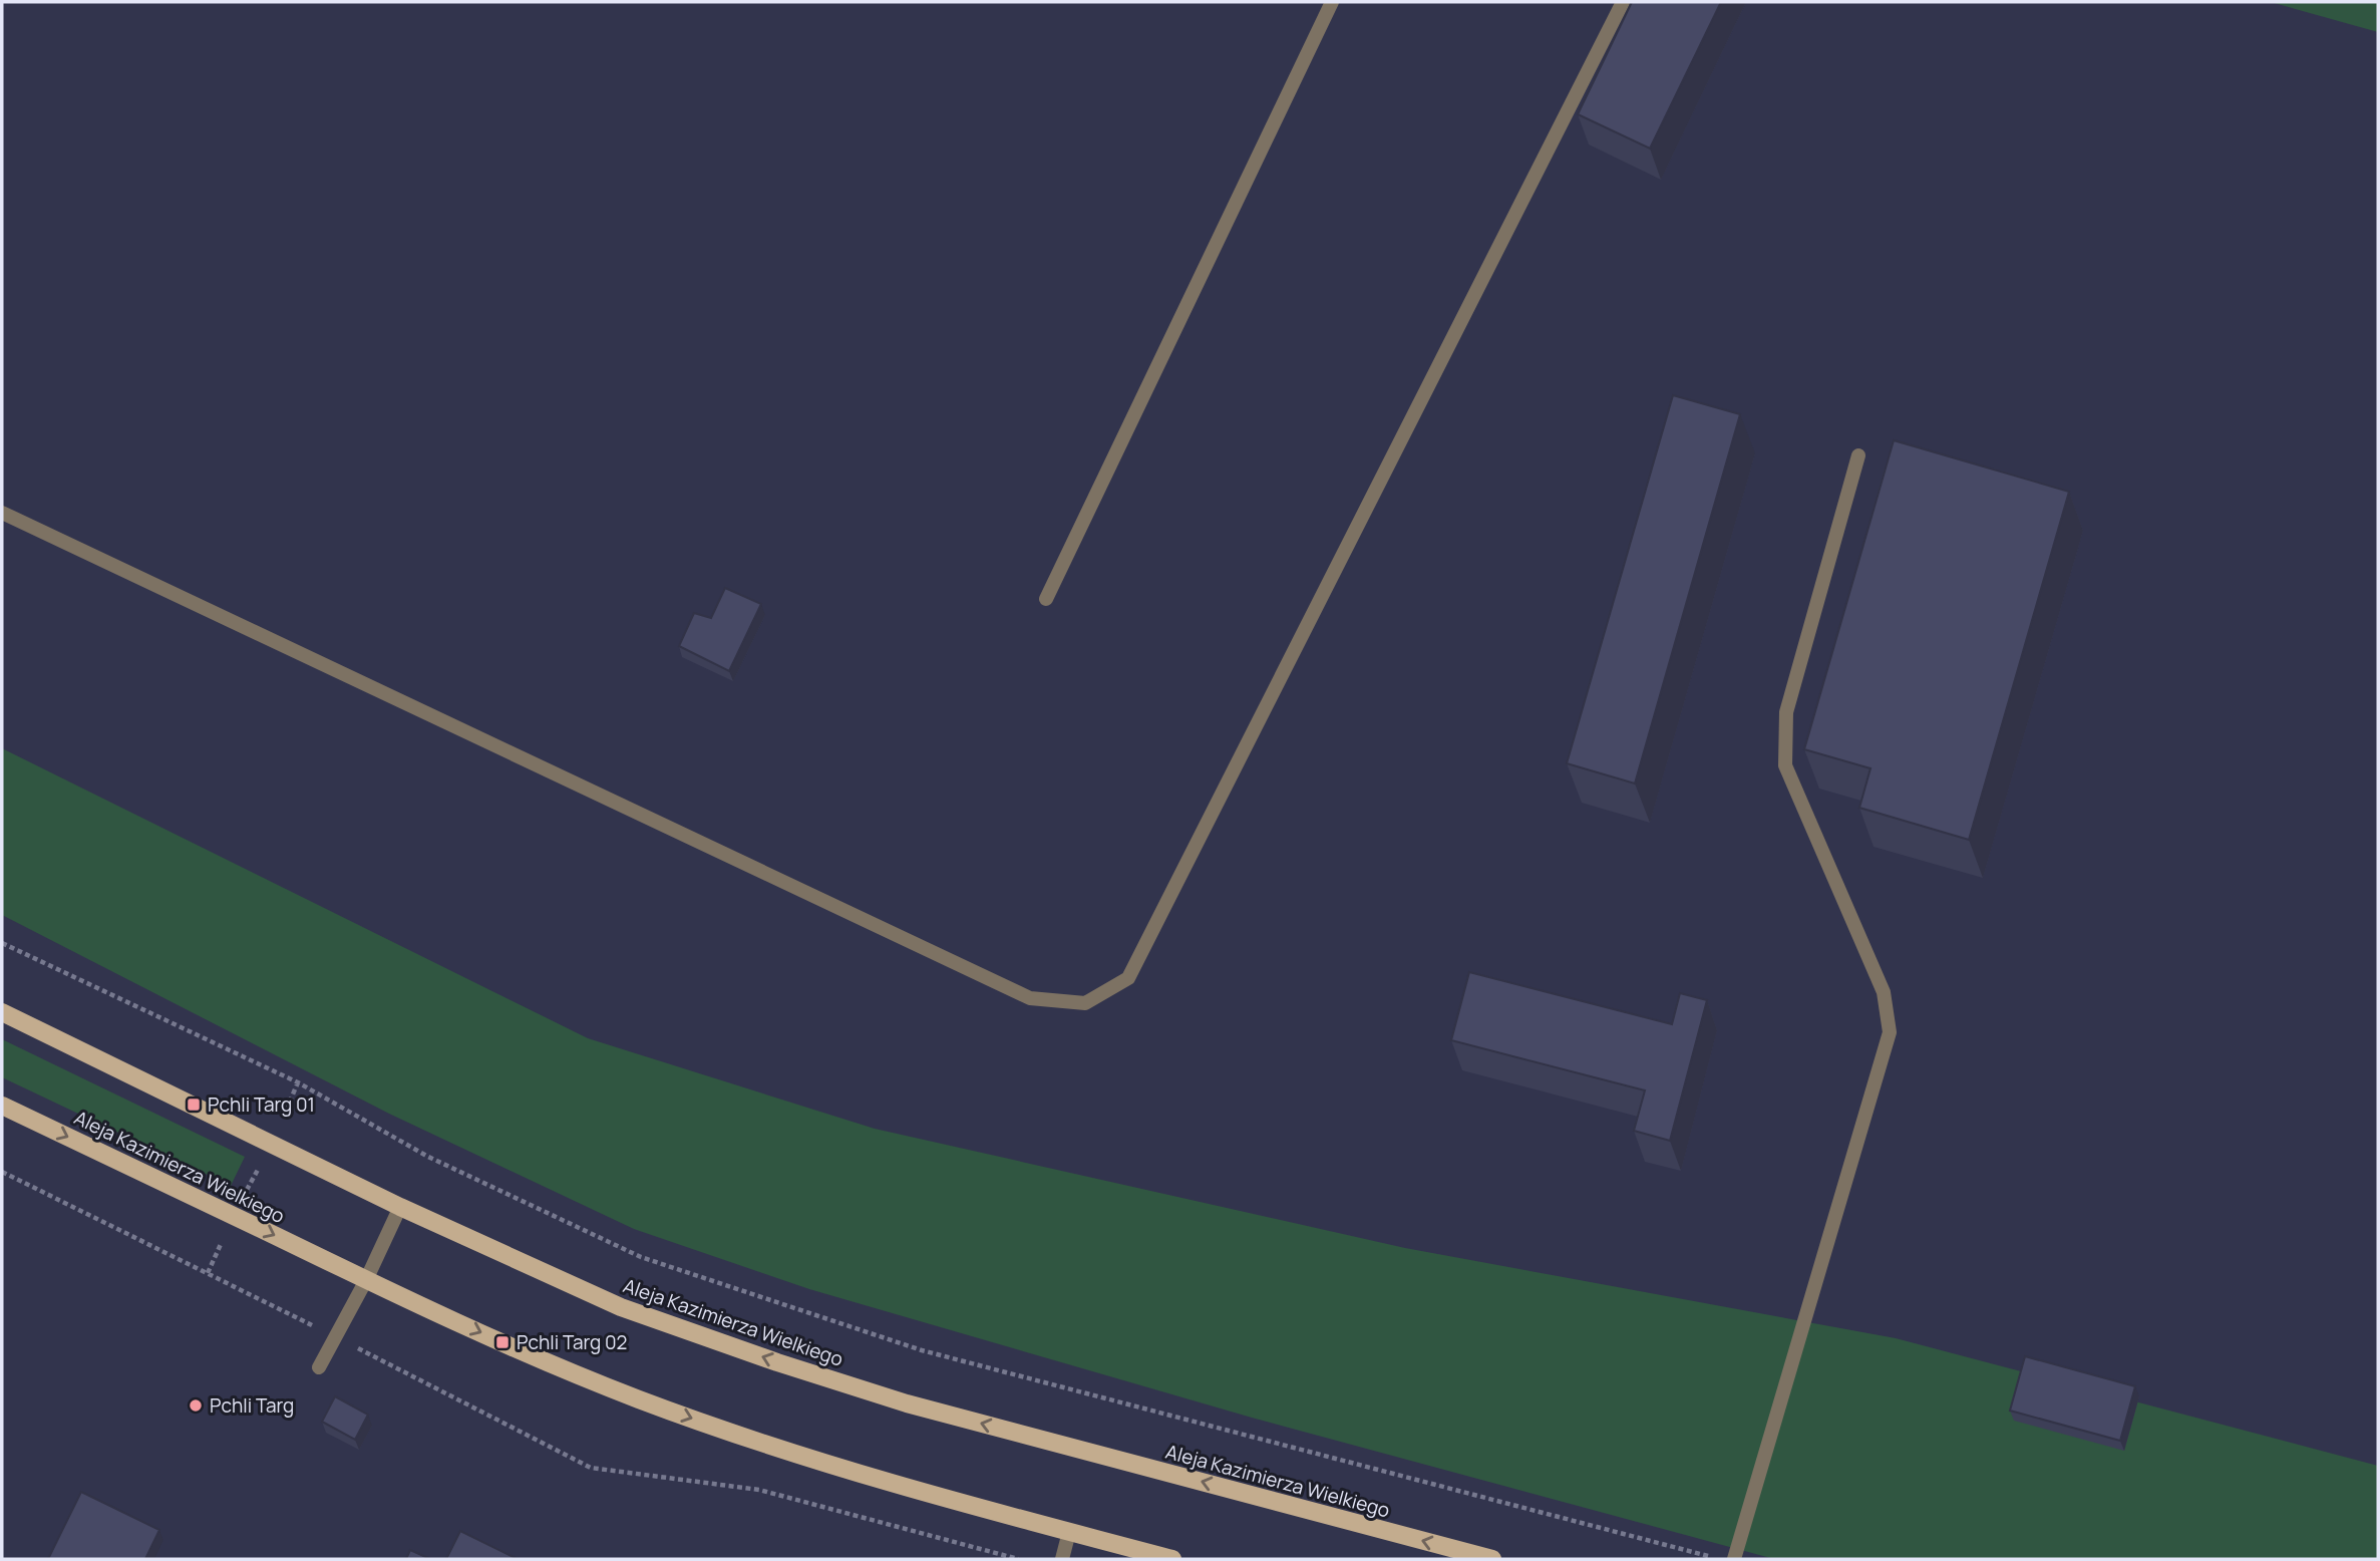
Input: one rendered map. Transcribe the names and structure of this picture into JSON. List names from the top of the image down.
{
  "streets": {
    "main road": ["Aleja Kazimierza Wielkiego"]
  },
  "places": {
    "transit": ["Pchli Targ 01", "Pchli Targ 02"],
    "other": ["Pchli Targ"]
  }
}
